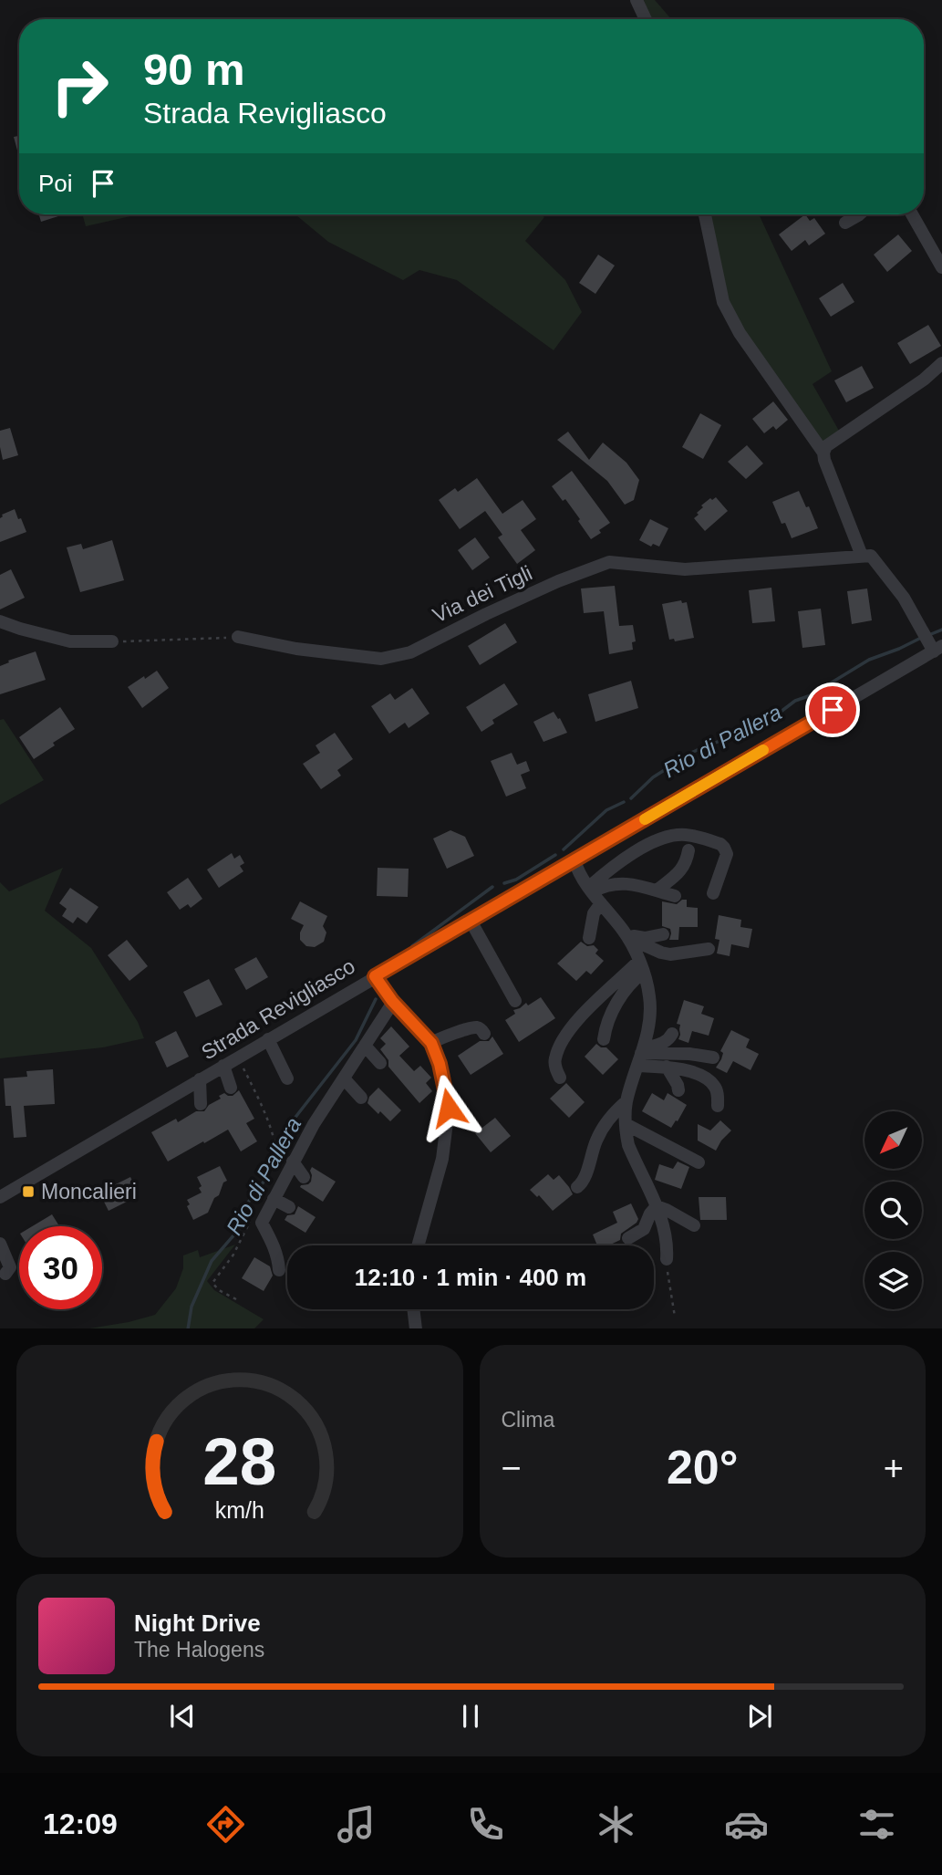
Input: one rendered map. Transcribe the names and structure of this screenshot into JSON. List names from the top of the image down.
{
  "streets": {
    "street": ["Via dei Tigli", "Strada Revigliasco"]
  },
  "water": ["Rio di Pallera"],
  "places": {
    "transit": ["Moncalieri"]
  },
  "north": "bottom left",
  "page": {
    "turn": ["90 m", "Strada Revigliasco"],
    "then": "Poi",
    "limit": "30",
    "trip": "12:10 · 1 min · 400 m",
    "tile": "Clima",
    "heat": ["−", "20°", "+"],
    "song": ["Night Drive", "The Halogens"],
    "tabs": "12:09",
    "gauge": ["28", "km/h"]
  }
}
